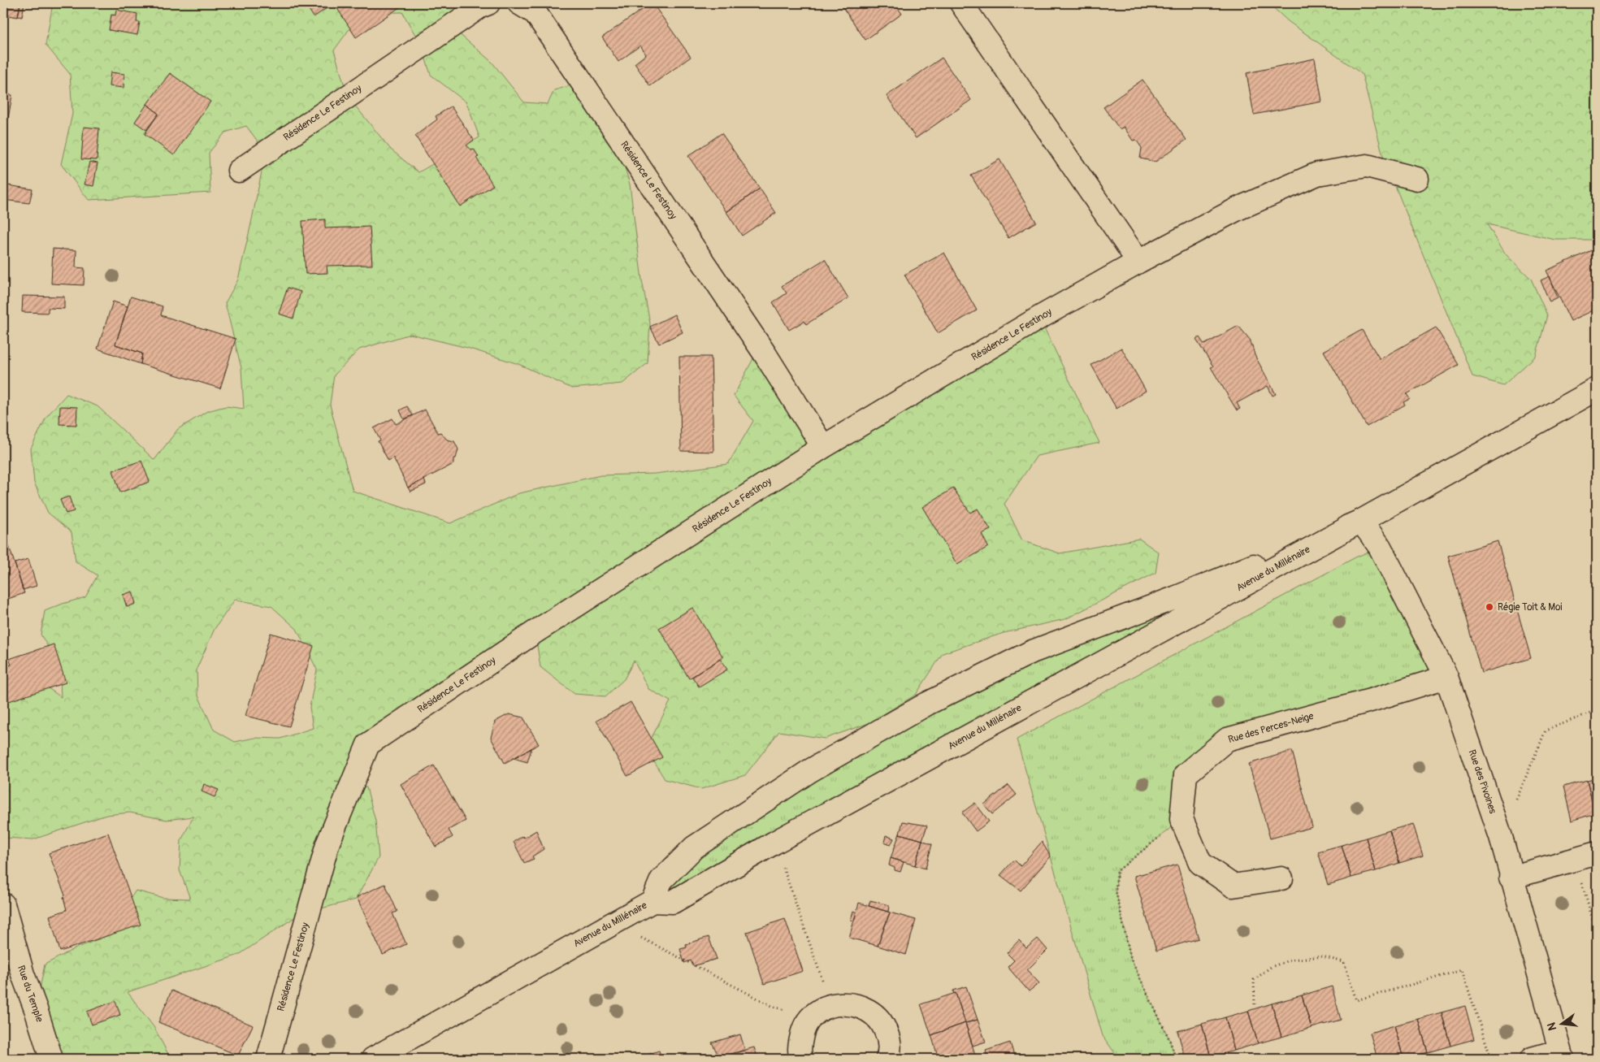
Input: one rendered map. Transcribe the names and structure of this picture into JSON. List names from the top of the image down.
{
  "streets": {
    "street": [
      "Résidence Le Festinoy",
      "Avenue du Millénaire",
      "Rue des Perces-Neige",
      "Rue des Pivoines",
      "Rue du Temple"
    ]
  },
  "crossings": [
    ["Avenue du Millénaire", "Rue des Pivoines"],
    ["Rue des Perces-Neige", "Rue des Pivoines"]
  ],
  "places": ["Régie Toit & Moi"],
  "north": "left"
}
